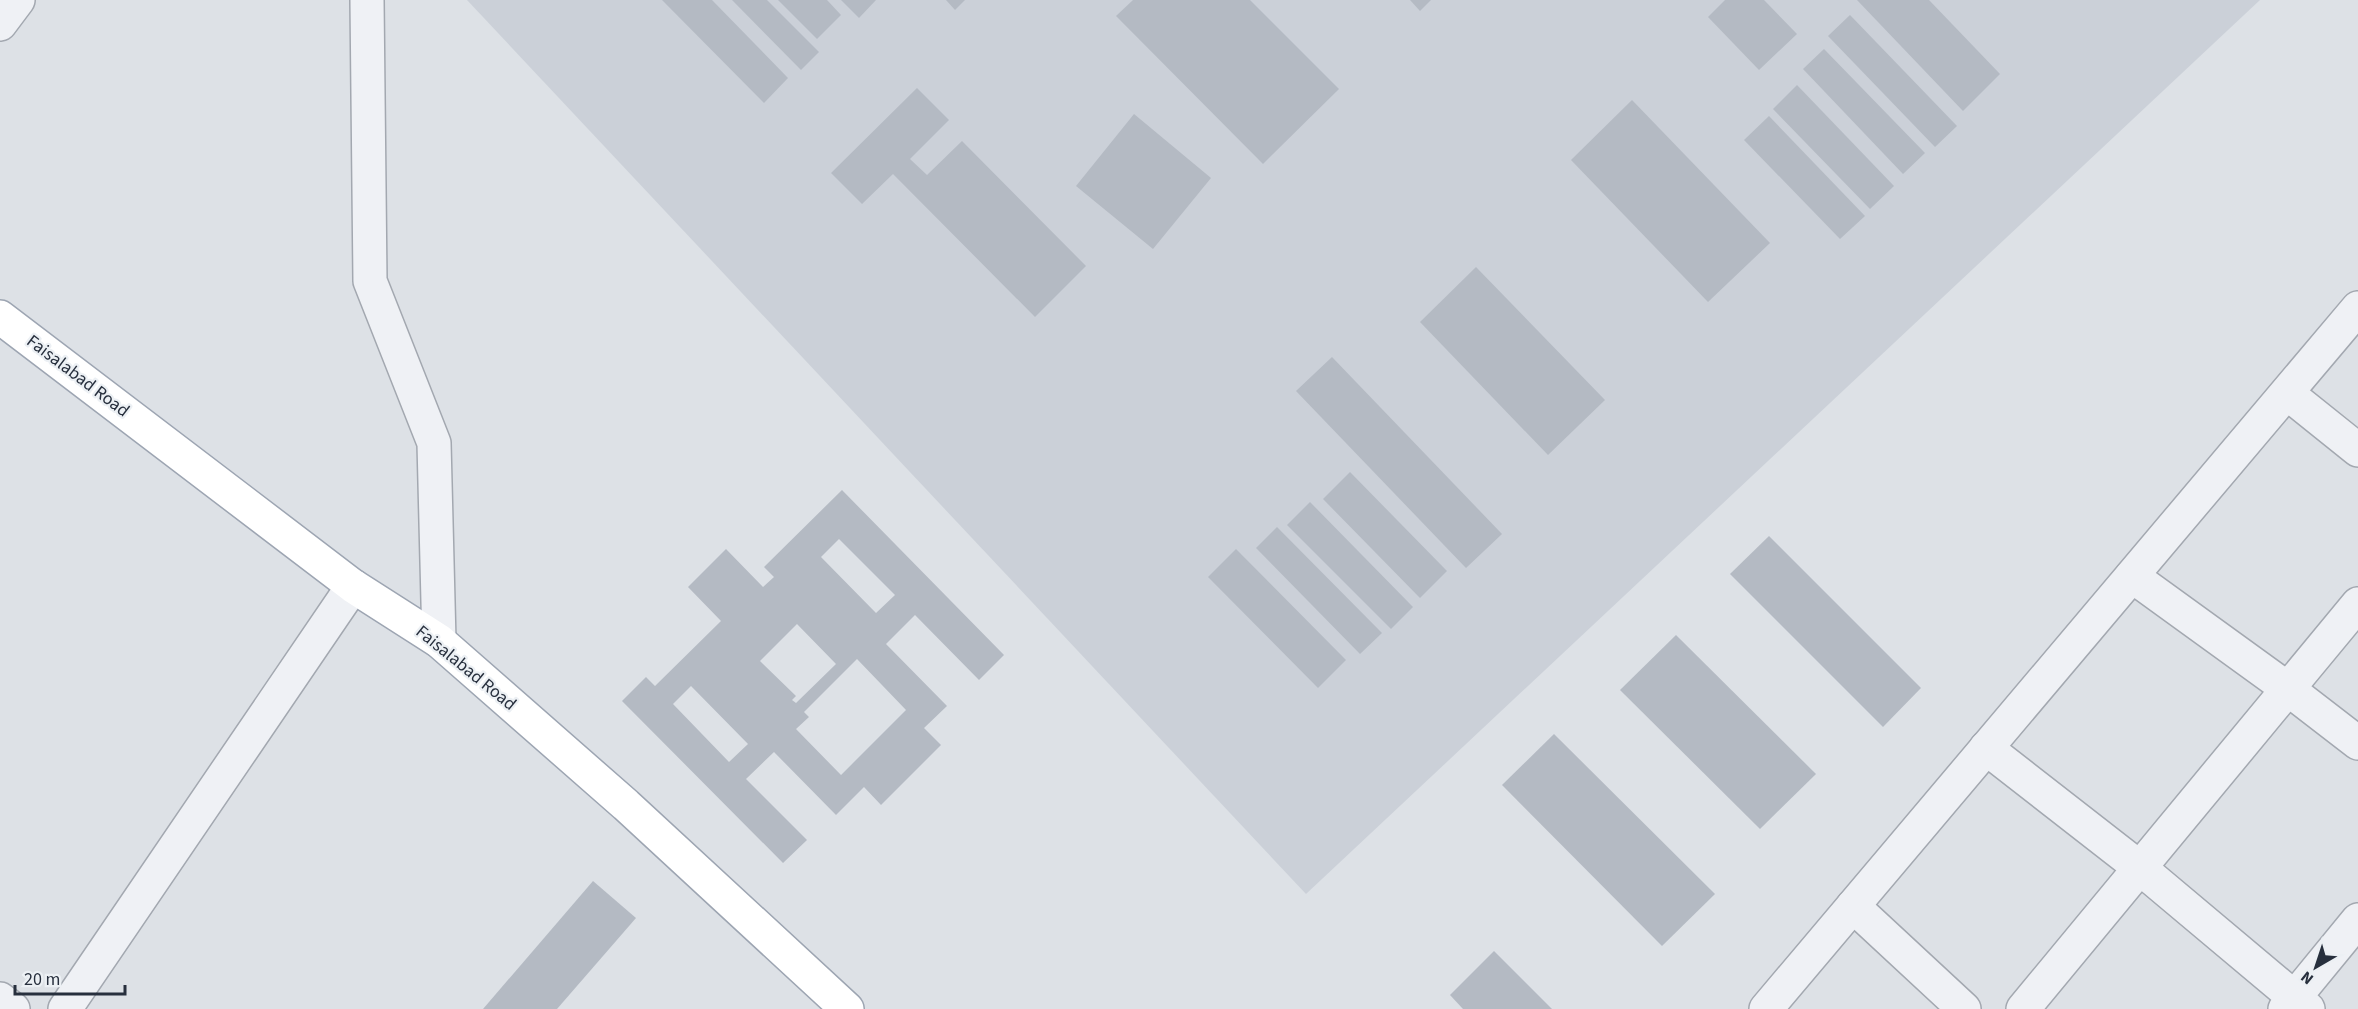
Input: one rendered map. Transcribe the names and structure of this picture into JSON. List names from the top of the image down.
{
  "streets": {
    "main road": ["Faisalabad Road"]
  },
  "scale_bar": "20 m",
  "north": "bottom left"
}
